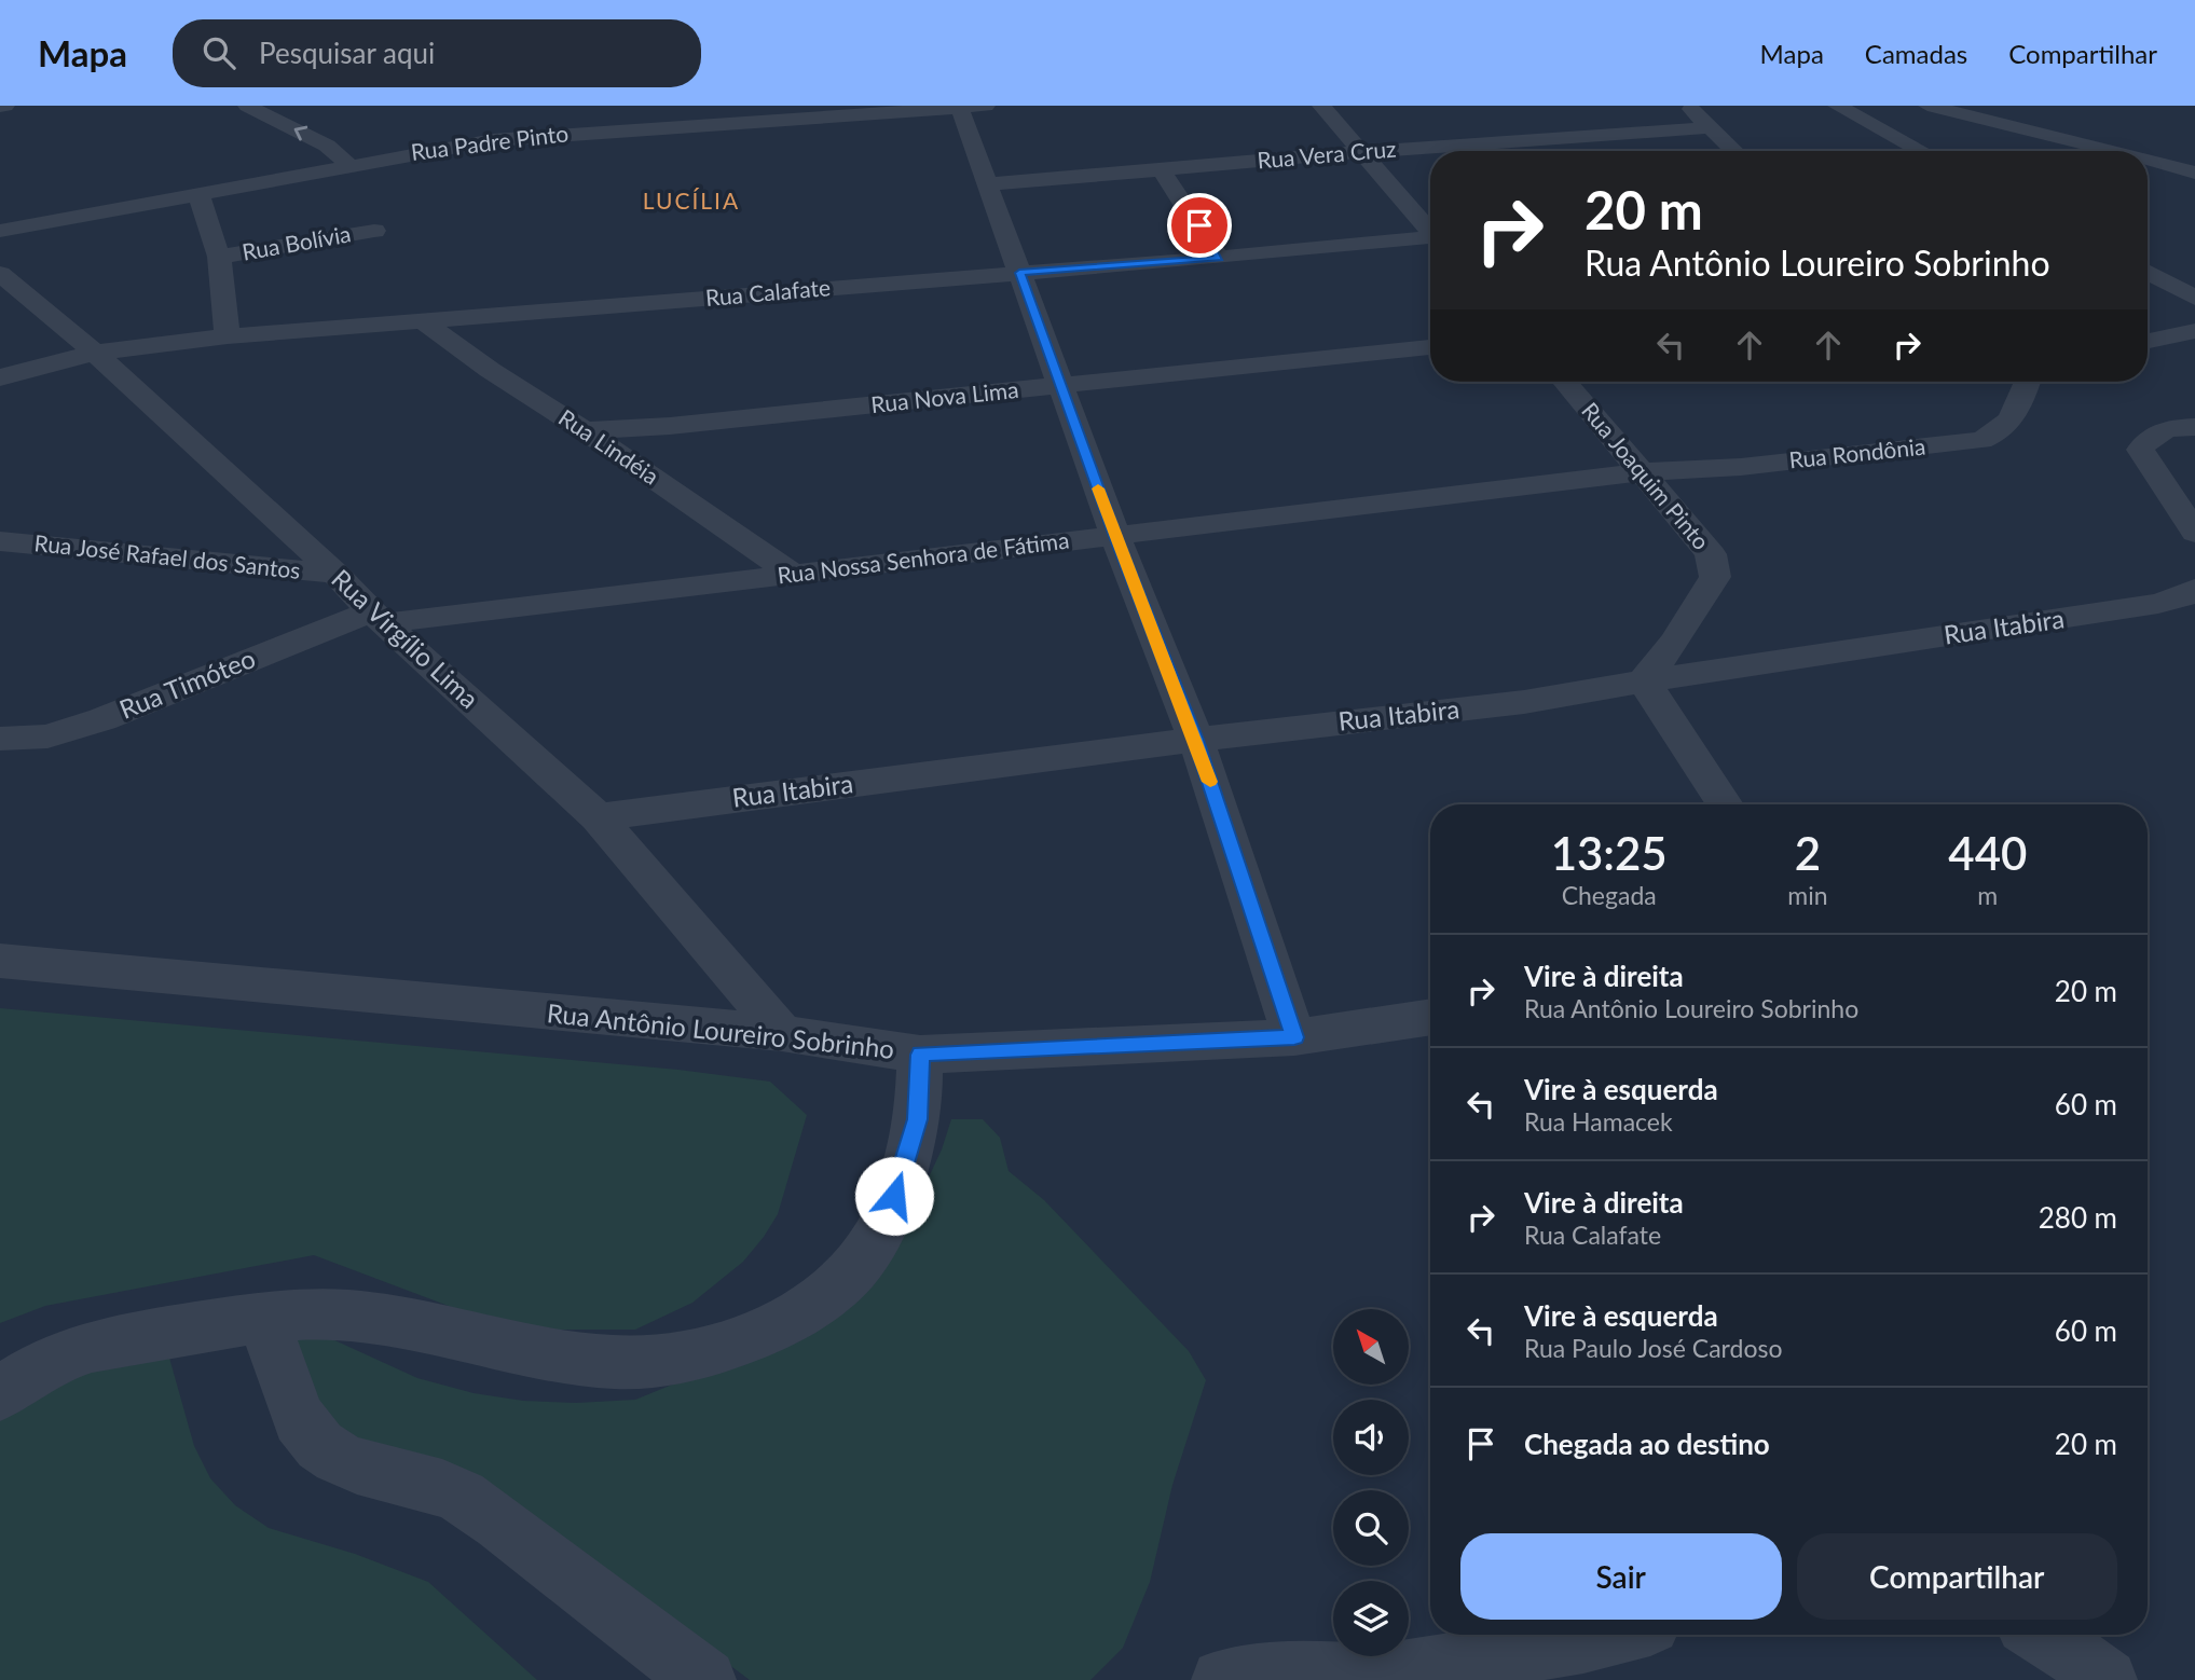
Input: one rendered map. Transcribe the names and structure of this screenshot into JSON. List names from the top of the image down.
{
  "streets": {
    "street": [
      "Rua Padre Pinto",
      "Rua Vera Cruz",
      "Rua Bolívia",
      "Rua Calafate",
      "Rua Nova Lima",
      "Rua Lindéia",
      "Rua Rondônia",
      "Rua Joaquim Pinto",
      "Rua José Rafael dos Santos",
      "Rua Nossa Senhora de Fátima",
      "Rua Itabira",
      "Rua Virgílio Lima",
      "Rua Timóteo",
      "Rua Antônio Loureiro Sobrinho"
    ]
  },
  "crossings": [
    ["Rua Calafate", "Rua Lindéia"],
    ["Rua Calafate", "Rua Virgílio Lima"],
    ["Rua Nova Lima", "Rua Lindéia"],
    ["Rua Lindéia", "Rua Nossa Senhora de Fátima"],
    ["Rua Rondônia", "Rua Joaquim Pinto"],
    ["Rua Rondônia", "Rua Nossa Senhora de Fátima"],
    ["Rua Joaquim Pinto", "Rua Nossa Senhora de Fátima"],
    ["Rua Joaquim Pinto", "Rua Itabira"],
    ["Rua José Rafael dos Santos", "Rua Virgílio Lima"],
    ["Rua Nossa Senhora de Fátima", "Rua Virgílio Lima"],
    ["Rua Nossa Senhora de Fátima", "Rua Timóteo"],
    ["Rua Itabira", "Rua Virgílio Lima"],
    ["Rua Virgílio Lima", "Rua Timóteo"],
    ["Rua Virgílio Lima", "Rua Antônio Loureiro Sobrinho"]
  ],
  "districts": ["LUCÍLIA"],
  "north": "top left",
  "page": {
    "header": "Mapa",
    "search": "Pesquisar aqui",
    "nav": ["Mapa", "Camadas", "Compartilhar"],
    "turn": ["20 m", "Rua Antônio Loureiro Sobrinho"],
    "eta": [
      "13:25",
      "Chegada",
      "2",
      "min",
      "440",
      "m"
    ],
    "list": [
      {
        "name": "Vire à direita",
        "note": "Rua Antônio Loureiro Sobrinho",
        "value": "20 m"
      },
      {
        "name": "Vire à esquerda",
        "note": "Rua Hamacek",
        "value": "60 m"
      },
      {
        "name": "Vire à direita",
        "note": "Rua Calafate",
        "value": "280 m"
      },
      {
        "name": "Vire à esquerda",
        "note": "Rua Paulo José Cardoso",
        "value": "60 m"
      },
      {
        "name": "Chegada ao destino",
        "value": "20 m"
      }
    ],
    "buttons": ["Sair", "Compartilhar"]
  }
}
